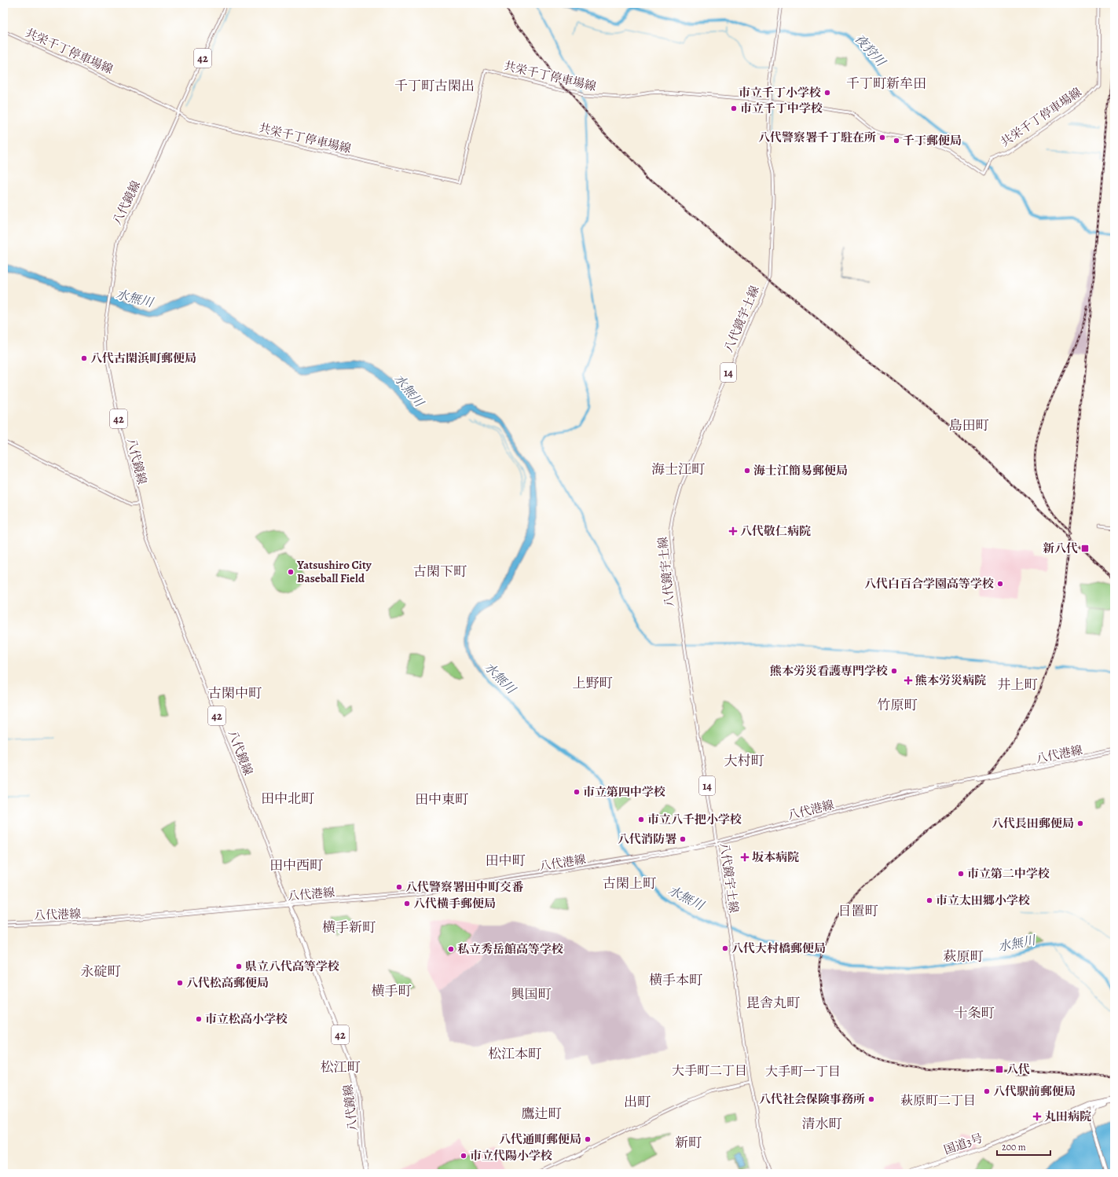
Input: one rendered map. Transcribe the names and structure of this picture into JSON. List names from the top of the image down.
{
  "streets": {
    "highway": ["国道3号"],
    "main road": [
      "共栄千丁停車場線",
      "42",
      "八代鏡線",
      "八代鏡宇土線",
      "14",
      "八代港線"
    ]
  },
  "crossings": [
    ["共栄千丁停車場線", "八代鏡線"],
    ["共栄千丁停車場線", "八代鏡宇土線"],
    ["共栄千丁停車場線", "14"],
    ["八代鏡線", "八代港線"],
    ["八代鏡宇土線", "14"],
    ["八代鏡宇土線", "八代港線"]
  ],
  "districts": [
    "千丁町新牟田",
    "千丁町古閑出",
    "島田町",
    "海士江町",
    "古閑下町",
    "上野町",
    "井上町",
    "古閑中町",
    "竹原町",
    "大村町",
    "田中北町",
    "田中東町",
    "田中町",
    "田中西町",
    "古閑上町",
    "日置町",
    "横手新町",
    "萩原町",
    "永碇町",
    "横手本町",
    "横手町",
    "興国町",
    "毘舎丸町",
    "十条町",
    "松江本町",
    "松江町",
    "大手町二丁目",
    "大手町一丁目",
    "萩原町二丁目",
    "出町",
    "鷹辻町",
    "清水町",
    "新町"
  ],
  "water": ["夜狩川", "水無川"],
  "places": {
    "other": [
      "市立千丁小学校",
      "市立千丁中学校",
      "八代警察署千丁駐在所",
      "千丁郵便局",
      "八代古閑浜町郵便局",
      "海士江簡易郵便局",
      "Yatsushiro City Baseball Field",
      "八代白百合学園高等学校",
      "熊本労災看護専門学校",
      "市立第四中学校",
      "市立八千把小学校",
      "八代長田郵便局",
      "八代消防署",
      "市立第二中学校",
      "八代警察署田中町交番",
      "市立太田郷小学校",
      "八代横手郵便局",
      "八代大村橋郵便局",
      "私立秀岳館高等学校",
      "県立八代高等学校",
      "八代松高郵便局",
      "市立松高小学校",
      "八代駅前郵便局",
      "八代社会保険事務所",
      "八代通町郵便局",
      "市立代陽小学校"
    ],
    "health": [
      "八代敬仁病院",
      "熊本労災病院",
      "坂本病院",
      "丸田病院"
    ],
    "transit": ["新八代", "八代"]
  },
  "scale_bar": "200 m"
}
